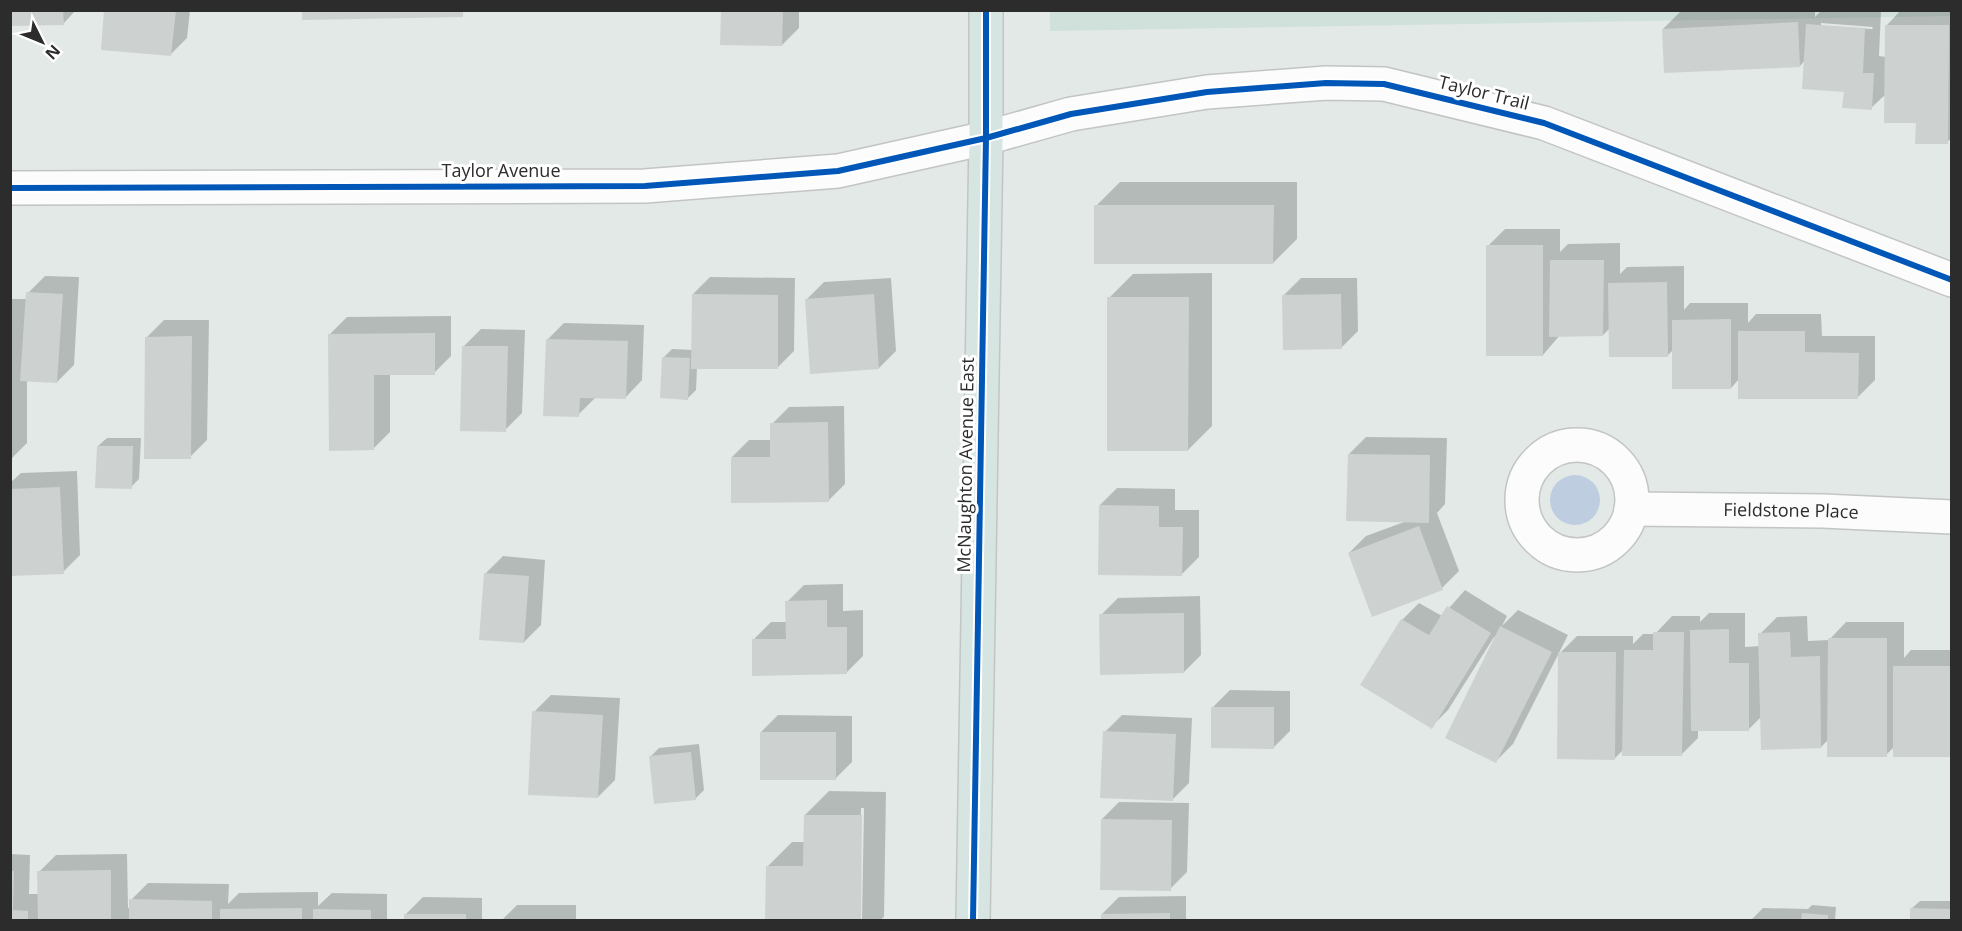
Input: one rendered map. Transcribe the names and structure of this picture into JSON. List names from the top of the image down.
{
  "streets": {
    "main road": ["McNaughton Avenue East"],
    "street": ["Taylor Trail", "Taylor Avenue", "Fieldstone Place"]
  },
  "crossings": [
    ["Taylor Trail", "Taylor Avenue"],
    ["Taylor Trail", "McNaughton Avenue East"],
    ["Taylor Avenue", "McNaughton Avenue East"]
  ],
  "north": "bottom right"
}
